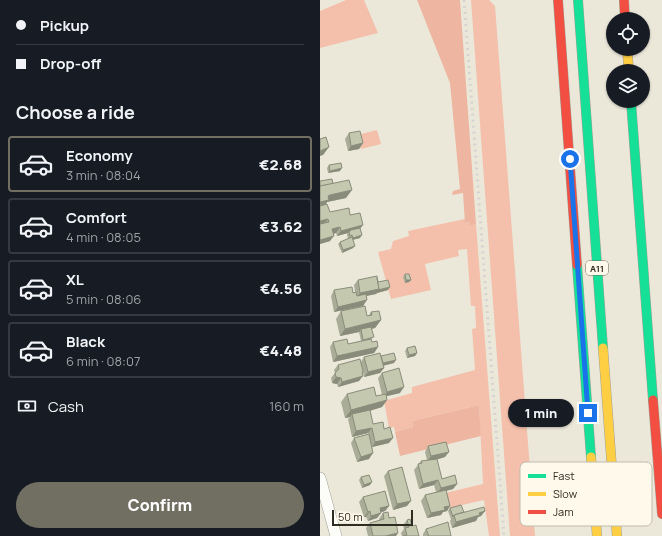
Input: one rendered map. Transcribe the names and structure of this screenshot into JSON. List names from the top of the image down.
{
  "streets": {
    "main road": ["A11"]
  },
  "legend": ["Fast", "Slow", "Jam"],
  "scale_bar": "50 m",
  "page": {
    "banner": ["Pickup", "Drop-off"],
    "heading": "Choose a ride",
    "list": [
      {
        "name": "Economy",
        "note": "3 min · 08:04",
        "value": "€2.68"
      },
      {
        "name": "Comfort",
        "note": "4 min · 08:05",
        "value": "€3.62"
      },
      {
        "name": "XL",
        "note": "5 min · 08:06",
        "value": "€4.56"
      },
      {
        "name": "Black",
        "note": "6 min · 08:07",
        "value": "€4.48"
      }
    ],
    "pay": ["Cash", "160 m"],
    "bubble": "1 min",
    "buttons": "Confirm",
    "scale": "50 m"
  }
}
